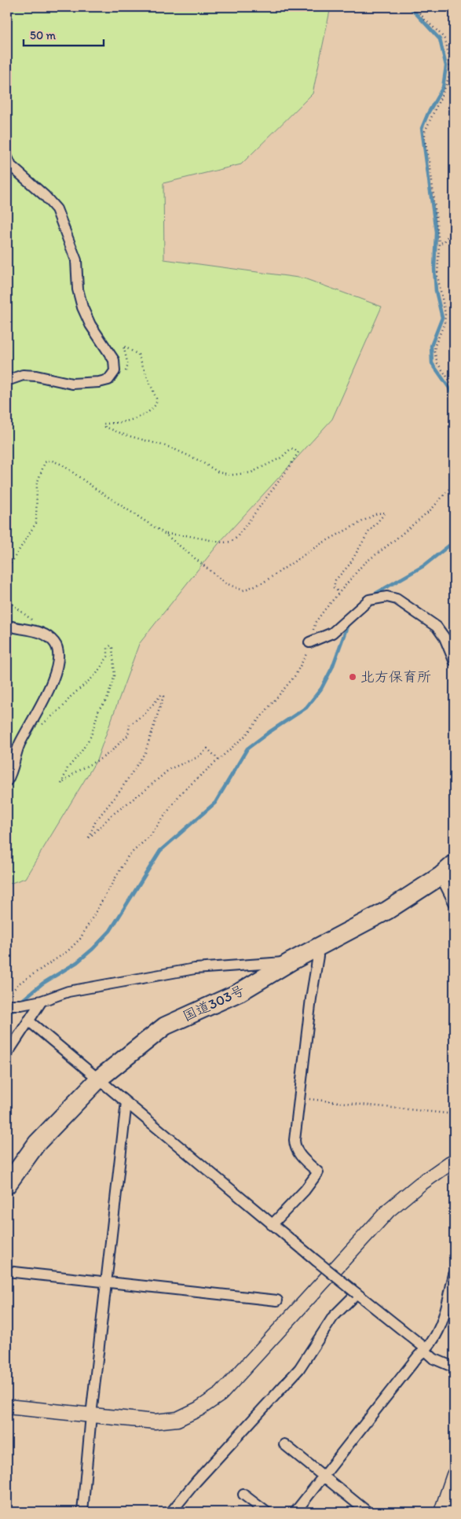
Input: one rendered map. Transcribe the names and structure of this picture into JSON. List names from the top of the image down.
{
  "streets": {
    "highway": ["国道303号"]
  },
  "places": ["北方保育所"],
  "scale_bar": "50 m"
}
